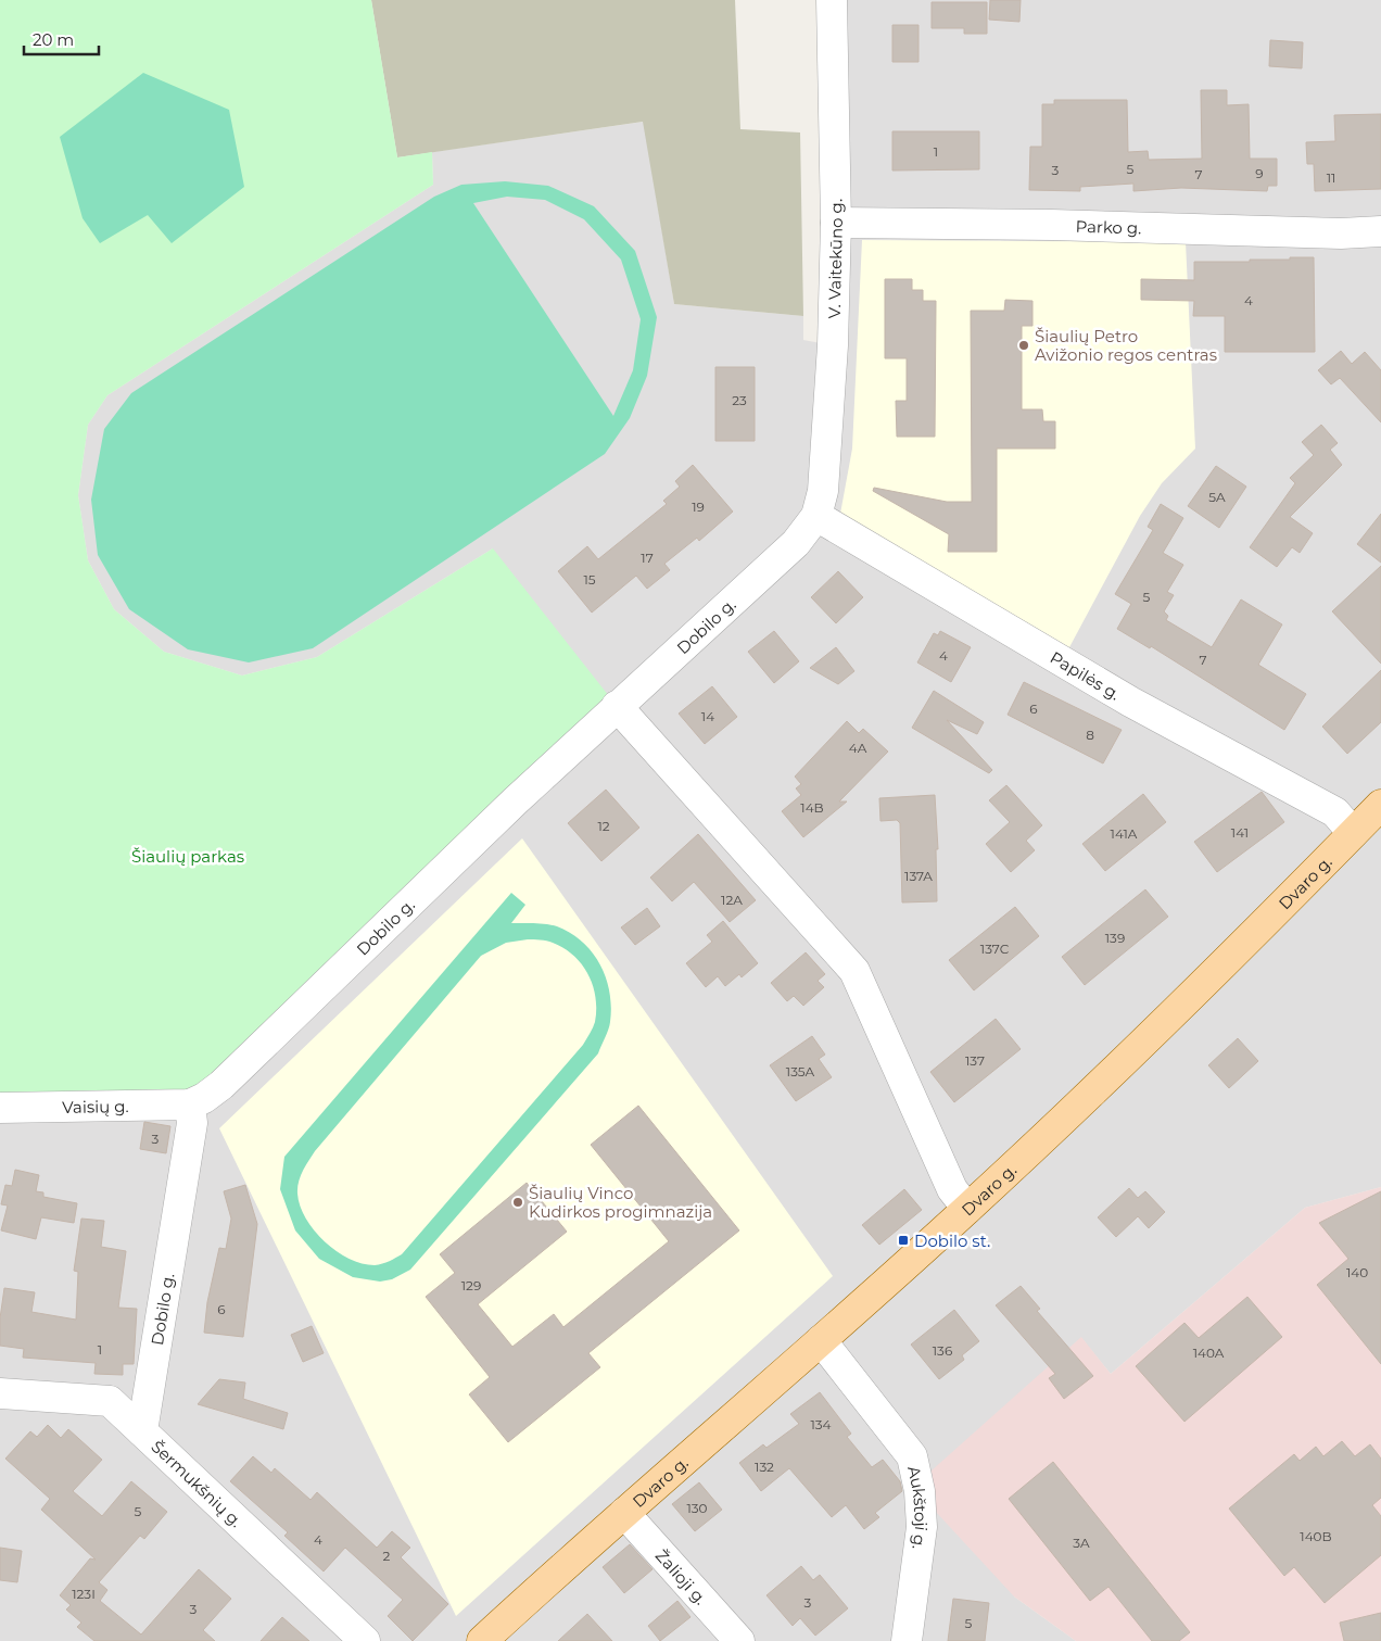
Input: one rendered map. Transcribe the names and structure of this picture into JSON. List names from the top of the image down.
{
  "streets": {
    "main road": ["Dvaro g."],
    "street": [
      "Parko g.",
      "V. Vaitekūno g.",
      "Dobilo g.",
      "Papilės g.",
      "Vaisių g.",
      "Šermukšnių g.",
      "Aukštoji g.",
      "Žalioji g."
    ]
  },
  "crossings": [
    ["Parko g.", "V. Vaitekūno g."],
    ["V. Vaitekūno g.", "Dobilo g."],
    ["V. Vaitekūno g.", "Papilės g."],
    ["Dobilo g.", "Papilės g."],
    ["Dobilo g.", "Vaisių g."],
    ["Dobilo g.", "Šermukšnių g."],
    ["Papilės g.", "Dvaro g."],
    ["Dvaro g.", "Aukštoji g."],
    ["Dvaro g.", "Žalioji g."]
  ],
  "parks": ["Šiaulių parkas"],
  "places": {
    "other": ["Šiaulių Petro Avižonio regos centras", "Šiaulių Vinco Kudirkos progimnazija"],
    "transit": ["Dobilo st."]
  },
  "house_numbers": [
    "1",
    "5",
    "3",
    "9",
    "7",
    "11",
    "4",
    "23",
    "5A",
    "19",
    "17",
    "15",
    "5",
    "4",
    "7",
    "6",
    "14",
    "8",
    "4A",
    "14B",
    "12",
    "141",
    "141A",
    "137A",
    "12A",
    "139",
    "137C",
    "137",
    "135A",
    "3",
    "140",
    "129",
    "6",
    "1",
    "136",
    "140A",
    "134",
    "132",
    "130",
    "5",
    "140B",
    "4",
    "3A",
    "2",
    "123I",
    "3",
    "3",
    "5"
  ],
  "scale_bar": "20 m"
}
